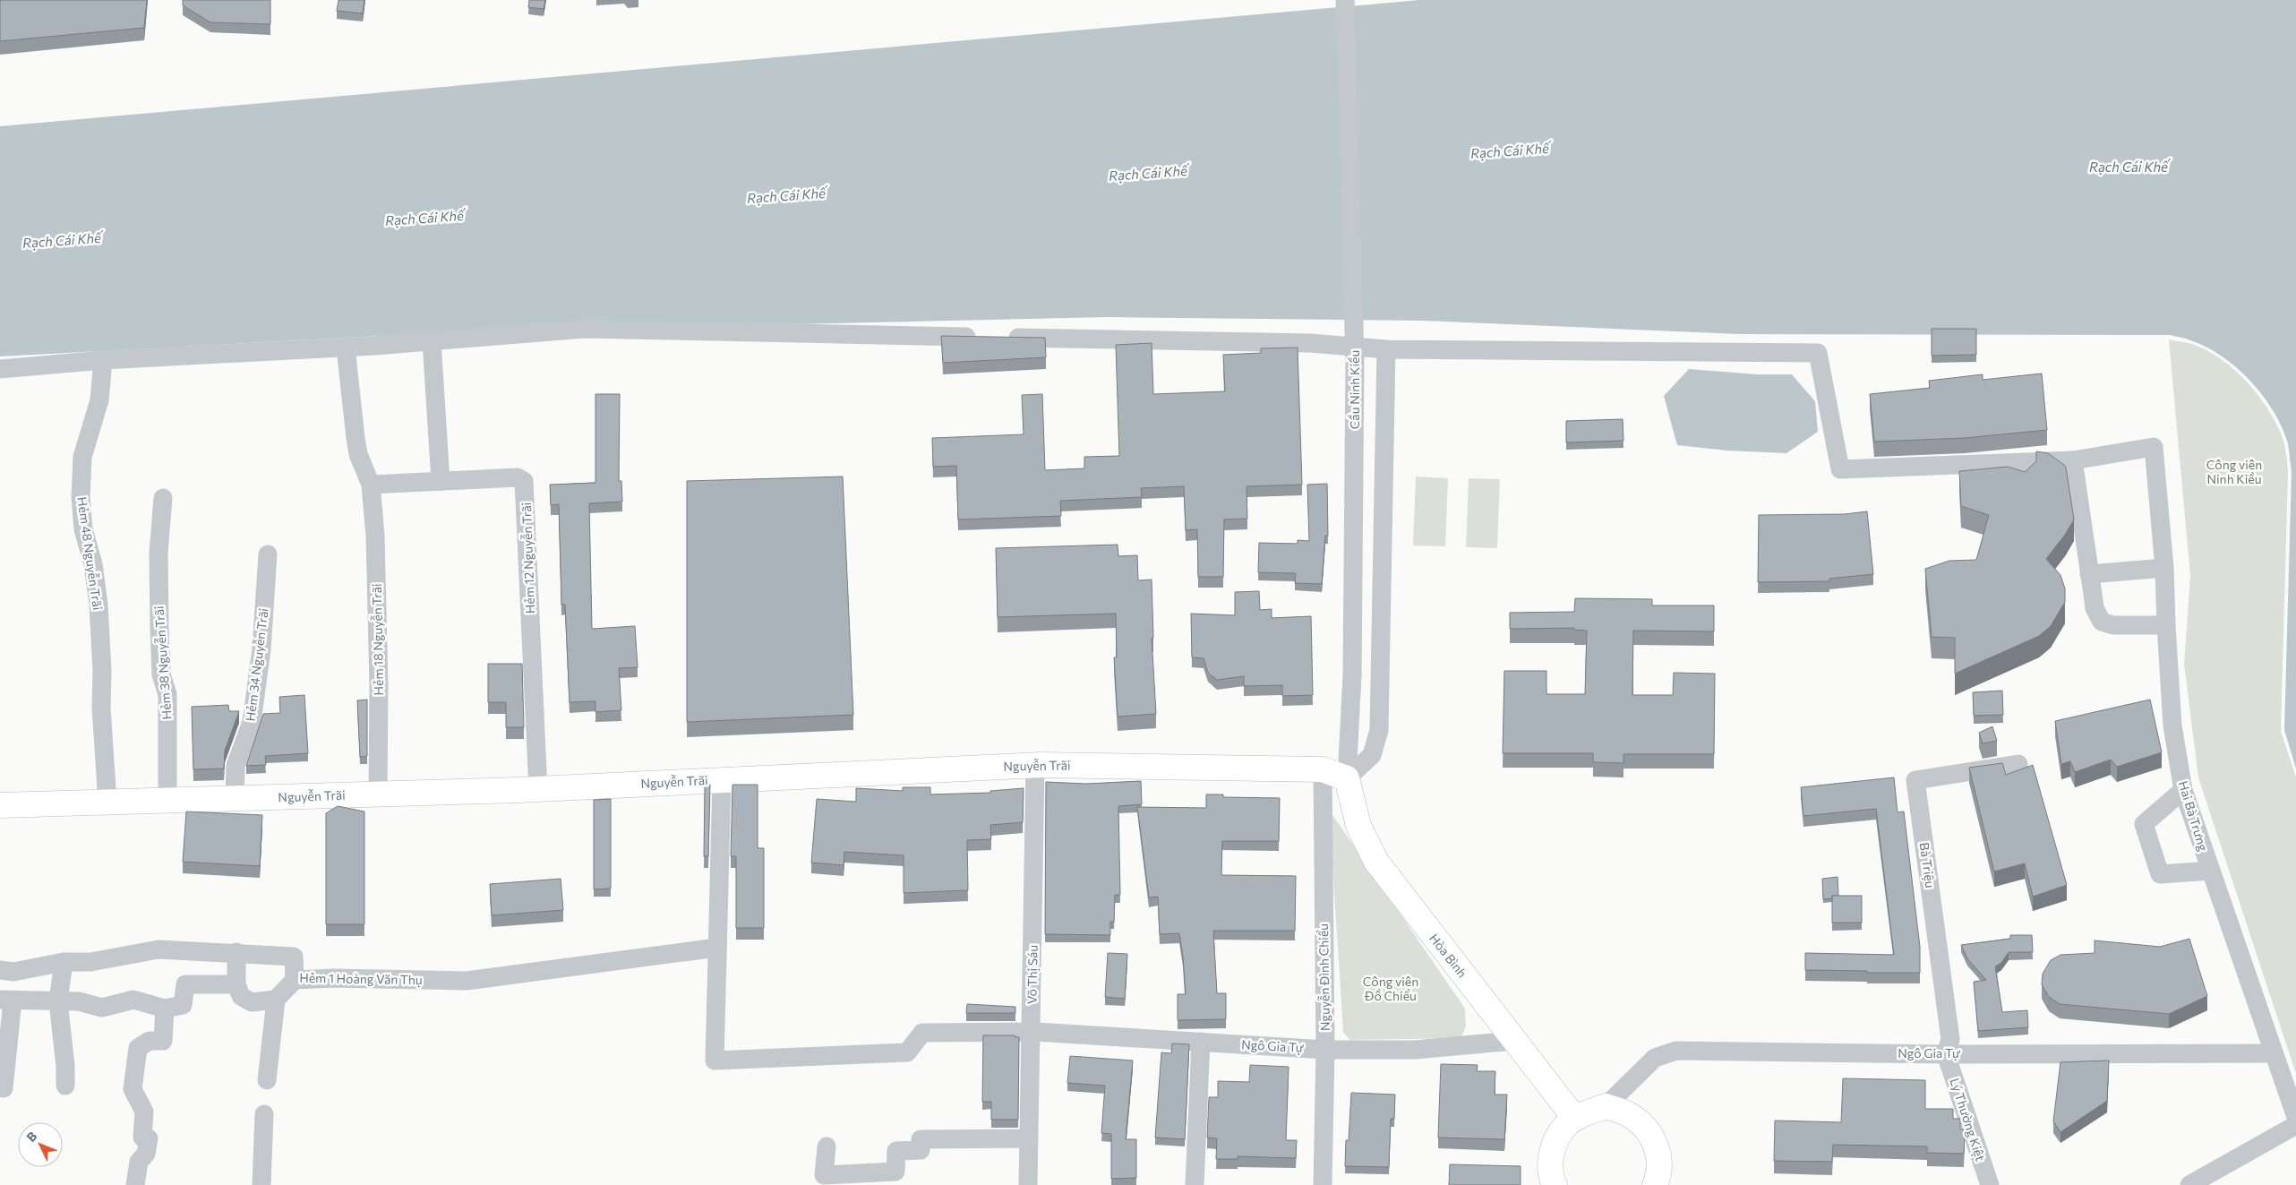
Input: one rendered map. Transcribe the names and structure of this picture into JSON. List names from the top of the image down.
{
  "streets": {
    "main road": ["Nguyễn Trãi", "Hòa Bình"],
    "street": [
      "Cầu Ninh Kiều",
      "Hẻm 48 Nguyễn Trãi",
      "Hẻm 12 Nguyễn Trãi",
      "Hẻm 18 Nguyễn Trãi",
      "Hẻm 38 Nguyễn Trãi",
      "Hẻm 34 Nguyễn Trãi",
      "Hai Bà Trưng",
      "Bà Triệu",
      "Võ Thị Sáu",
      "Nguyễn Đình Chiểu",
      "Hẻm 1 Hoàng Văn Thụ",
      "Ngô Gia Tự",
      "Lý Thường Kiệt"
    ]
  },
  "crossings": [
    ["Cầu Ninh Kiều", "Nguyễn Trãi"],
    ["Cầu Ninh Kiều", "Hòa Bình"],
    ["Hẻm 48 Nguyễn Trãi", "Nguyễn Trãi"],
    ["Hẻm 12 Nguyễn Trãi", "Hẻm 18 Nguyễn Trãi"],
    ["Hẻm 12 Nguyễn Trãi", "Nguyễn Trãi"],
    ["Hẻm 18 Nguyễn Trãi", "Nguyễn Trãi"],
    ["Hẻm 38 Nguyễn Trãi", "Nguyễn Trãi"],
    ["Hẻm 34 Nguyễn Trãi", "Nguyễn Trãi"],
    ["Nguyễn Trãi", "Hòa Bình"],
    ["Nguyễn Trãi", "Võ Thị Sáu"],
    ["Nguyễn Trãi", "Nguyễn Đình Chiểu"],
    ["Hai Bà Trưng", "Ngô Gia Tự"],
    ["Bà Triệu", "Ngô Gia Tự"],
    ["Bà Triệu", "Lý Thường Kiệt"],
    ["Hòa Bình", "Ngô Gia Tự"],
    ["Võ Thị Sáu", "Ngô Gia Tự"],
    ["Nguyễn Đình Chiểu", "Ngô Gia Tự"],
    ["Hẻm 1 Hoàng Văn Thụ", "Ngô Gia Tự"],
    ["Ngô Gia Tự", "Lý Thường Kiệt"]
  ],
  "water": ["Rạch Cái Khế"],
  "parks": ["Công viên Ninh Kiều", "Công viên Đồ Chiểu"],
  "north": "top left"
}
